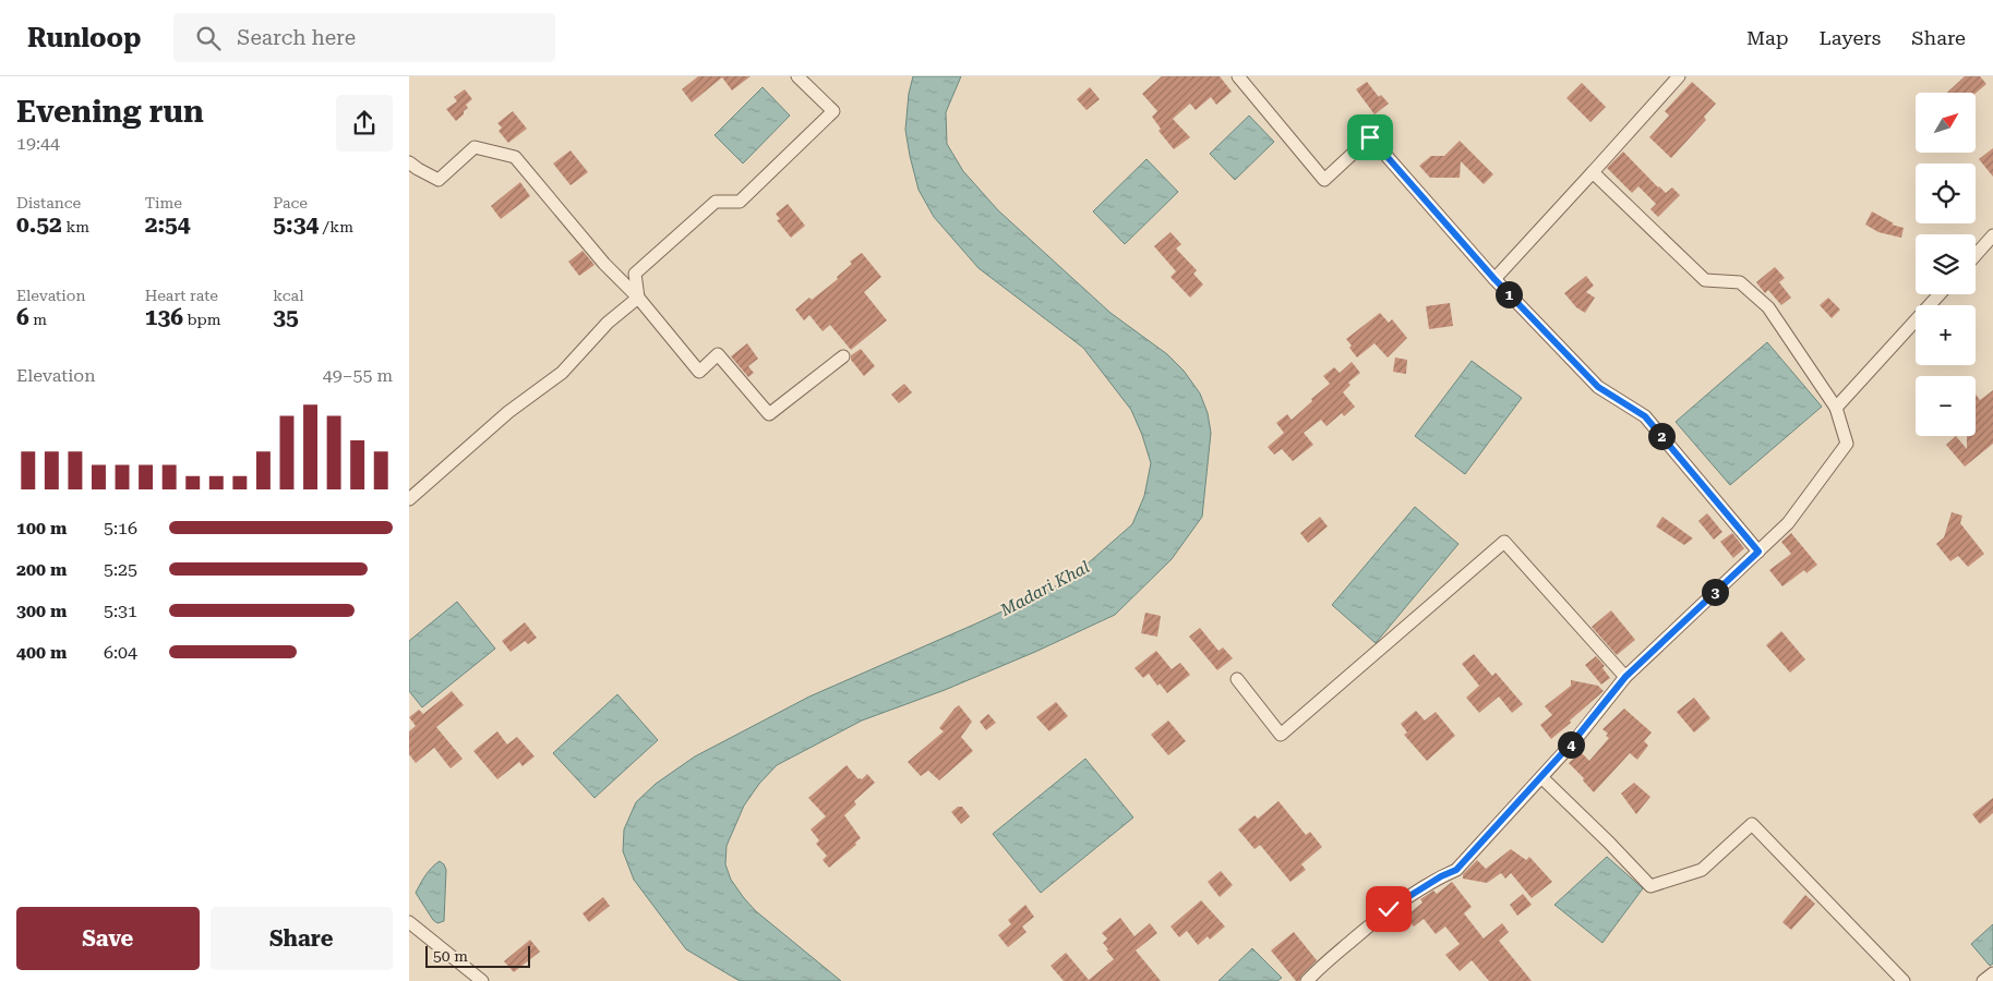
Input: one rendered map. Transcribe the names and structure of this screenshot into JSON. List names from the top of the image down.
{
  "water": ["Madari Khal"],
  "scale_bar": "50 m",
  "north": "top right",
  "page": {
    "header": "Runloop",
    "search": "Search here",
    "nav": ["Map", "Layers", "Share"],
    "heading": ["Evening run", "19:44"],
    "map_buttons": ["+", "−"],
    "stats": [
      ["Distance", "0.52 km"],
      ["Time", "2:54"],
      ["Pace", "5:34 /km"],
      ["Elevation", "6 m"],
      ["Heart rate", "136 bpm"],
      ["kcal", "35"]
    ],
    "pins": [
      "1",
      "2",
      "3",
      "4"
    ],
    "chart": ["Elevation", "49–55 m"],
    "list": [
      {
        "name": "100 m",
        "note": "5:16"
      },
      {
        "name": "200 m",
        "note": "5:25"
      },
      {
        "name": "300 m",
        "note": "5:31"
      },
      {
        "name": "400 m",
        "note": "6:04"
      }
    ],
    "buttons": ["Save", "Share"],
    "scale": "50 m"
  }
}
